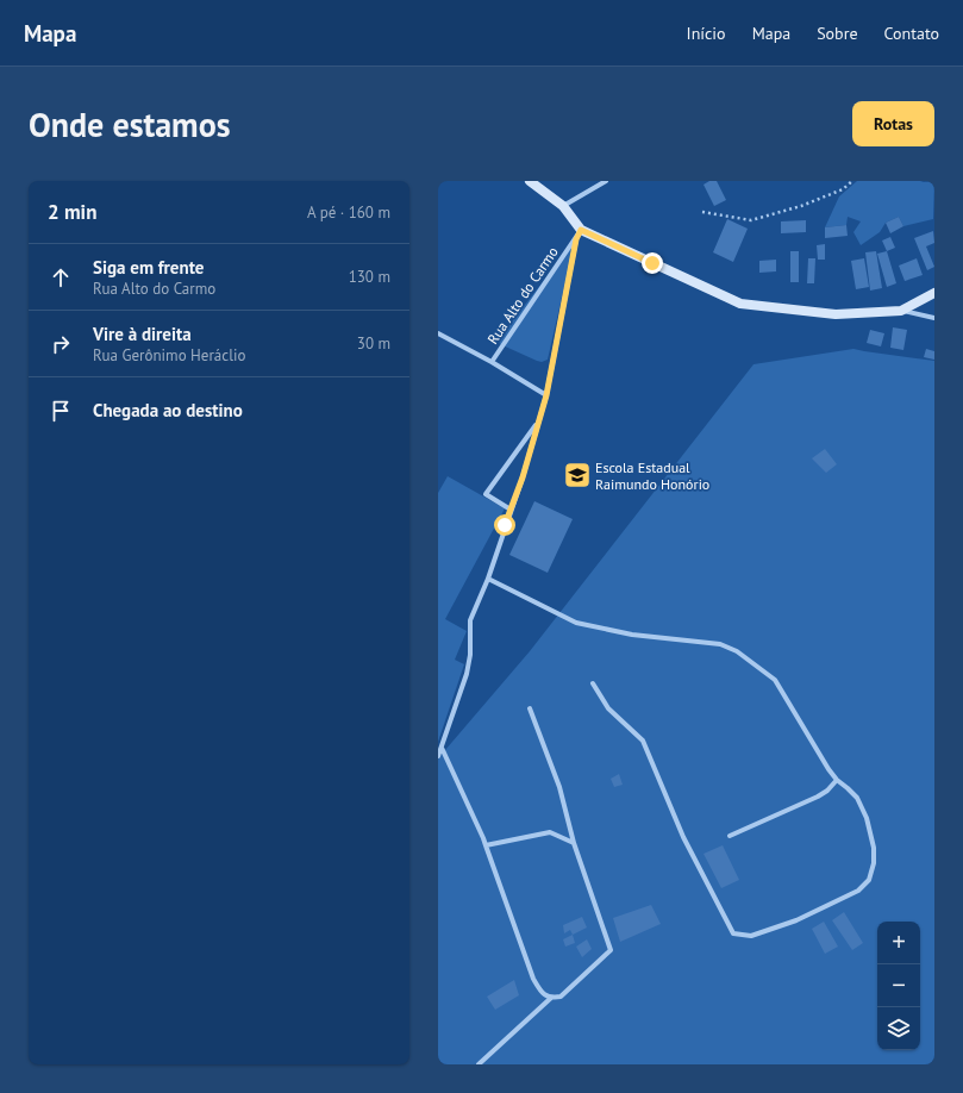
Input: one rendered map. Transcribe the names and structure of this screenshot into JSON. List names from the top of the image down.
{
  "streets": {
    "street": ["Rua Alto do Carmo"]
  },
  "places": {
    "school or university": ["Escola Estadual Raimundo Honório"]
  },
  "page": {
    "header": "Mapa",
    "nav": [
      "Início",
      "Mapa",
      "Sobre",
      "Contato"
    ],
    "buttons": "Rotas",
    "title": "Onde estamos",
    "heading": ["2 min", "A pé · 160 m"],
    "list": [
      ["Siga em frente", "Rua Alto do Carmo", "130 m"],
      ["Vire à direita", "Rua Gerônimo Heráclio", "30 m"],
      "Chegada ao destino"
    ],
    "map_buttons": ["+", "−"]
  }
}
